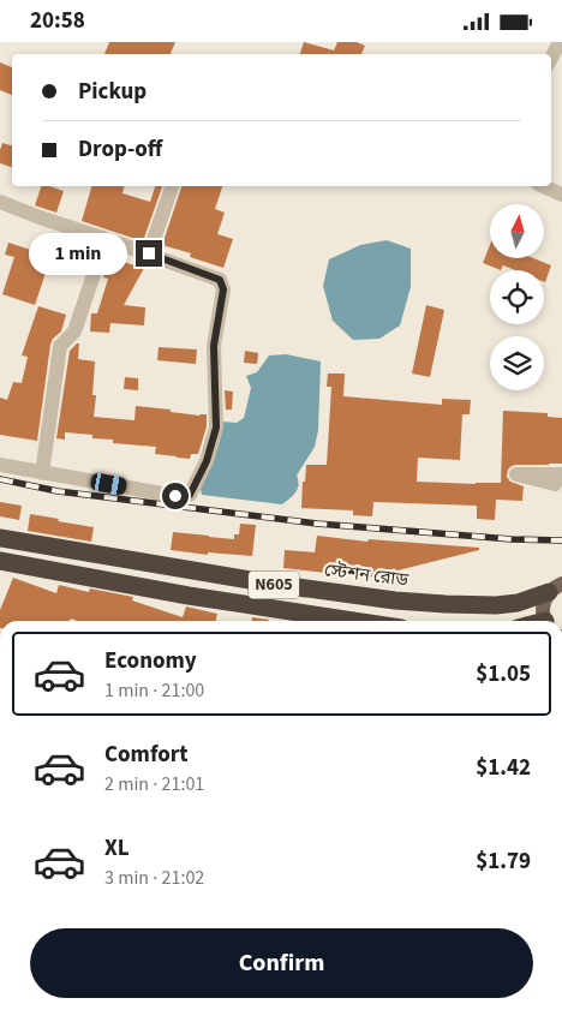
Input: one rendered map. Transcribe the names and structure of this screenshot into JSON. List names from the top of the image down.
{
  "streets": {
    "highway": ["স্টেশন রোড", "N605"]
  },
  "crossings": [
    ["স্টেশন রোড", "N605"]
  ],
  "north": "top",
  "page": {
    "status": "20:58",
    "banner": ["Pickup", "Drop-off"],
    "bubble": "1 min",
    "list": [
      {
        "name": "Economy",
        "note": "1 min · 21:00",
        "value": "$1.05"
      },
      {
        "name": "Comfort",
        "note": "2 min · 21:01",
        "value": "$1.42"
      },
      {
        "name": "XL",
        "note": "3 min · 21:02",
        "value": "$1.79"
      }
    ],
    "buttons": "Confirm"
  }
}
